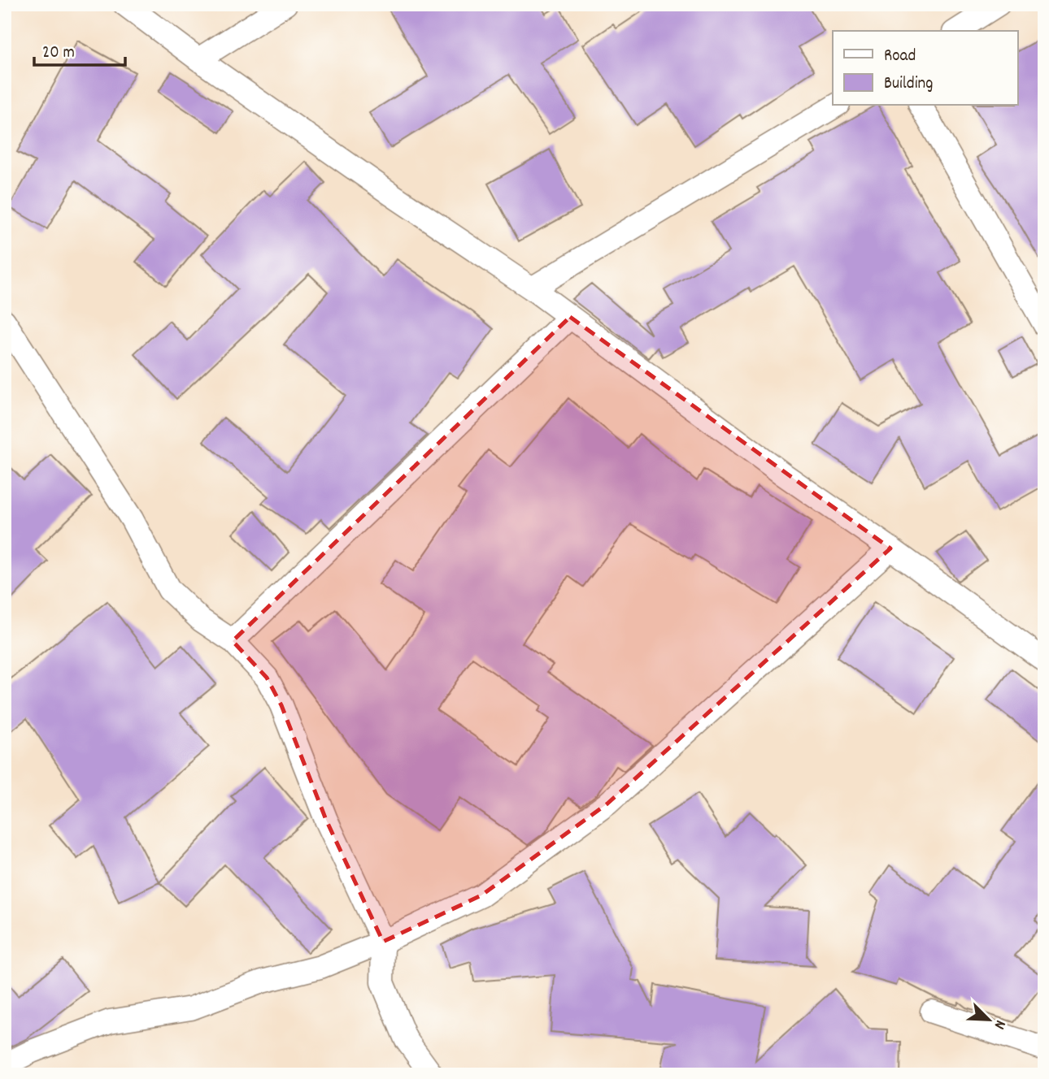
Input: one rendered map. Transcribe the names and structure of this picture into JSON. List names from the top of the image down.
{
  "legend": ["Road", "Building"],
  "scale_bar": "20 m",
  "north": "bottom right"
}
